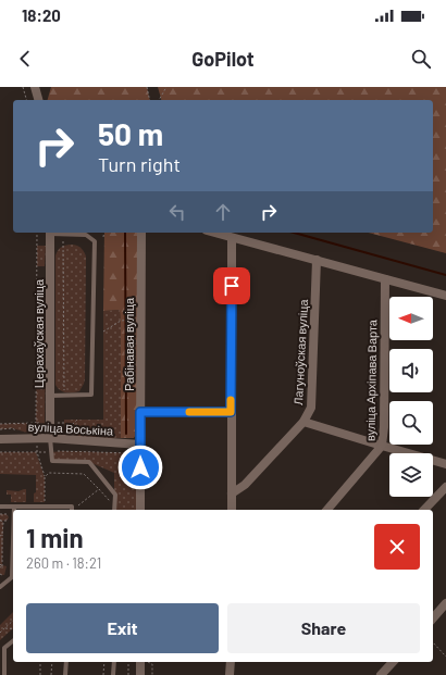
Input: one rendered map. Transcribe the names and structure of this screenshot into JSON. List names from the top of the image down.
{
  "streets": {
    "street": [
      "Церахаўская вуліца",
      "Рабінавая вуліца",
      "Лагуноўская вуліца",
      "вуліца Архіпава Варта",
      "вуліца Воськіна"
    ]
  },
  "crossings": [
    ["Церахаўская вуліца", "вуліца Воськіна"],
    ["Рабінавая вуліца", "вуліца Воськіна"]
  ],
  "north": "left",
  "page": {
    "status": "18:20",
    "header": "GoPilot",
    "turn": ["50 m", "Turn right"],
    "heading": ["1 min", "260 m · 18:21"],
    "buttons": ["Exit", "Share"]
  }
}
